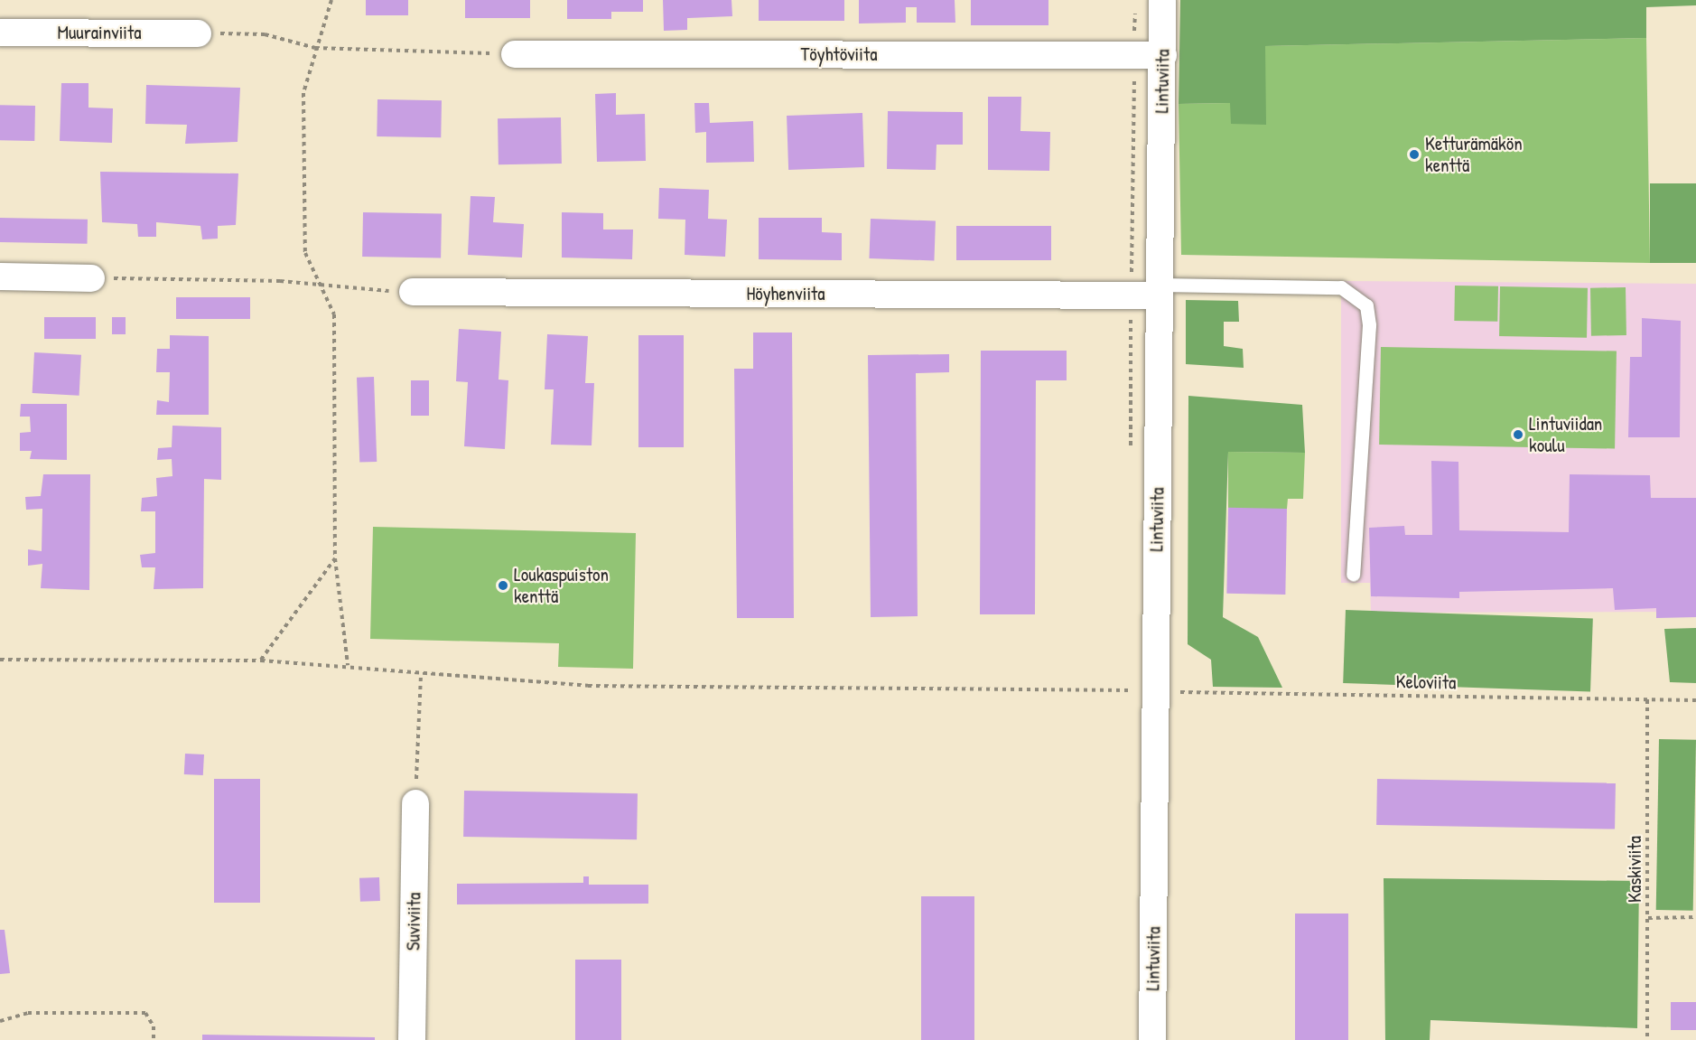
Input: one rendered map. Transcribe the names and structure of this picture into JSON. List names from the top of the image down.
{
  "streets": {
    "street": [
      "Muurainviita",
      "Töyhtöviita",
      "Lintuviita",
      "Höyhenviita",
      "Suviviita"
    ],
    "path": ["Keloviita", "Kaskiviita"]
  },
  "crossings": [
    ["Töyhtöviita", "Lintuviita"],
    ["Lintuviita", "Höyhenviita"],
    ["Lintuviita", "Keloviita"],
    ["Keloviita", "Kaskiviita"]
  ],
  "places": ["Ketturämäkön kenttä", "Lintuviidan koulu", "Loukaspuiston kenttä"]
}
